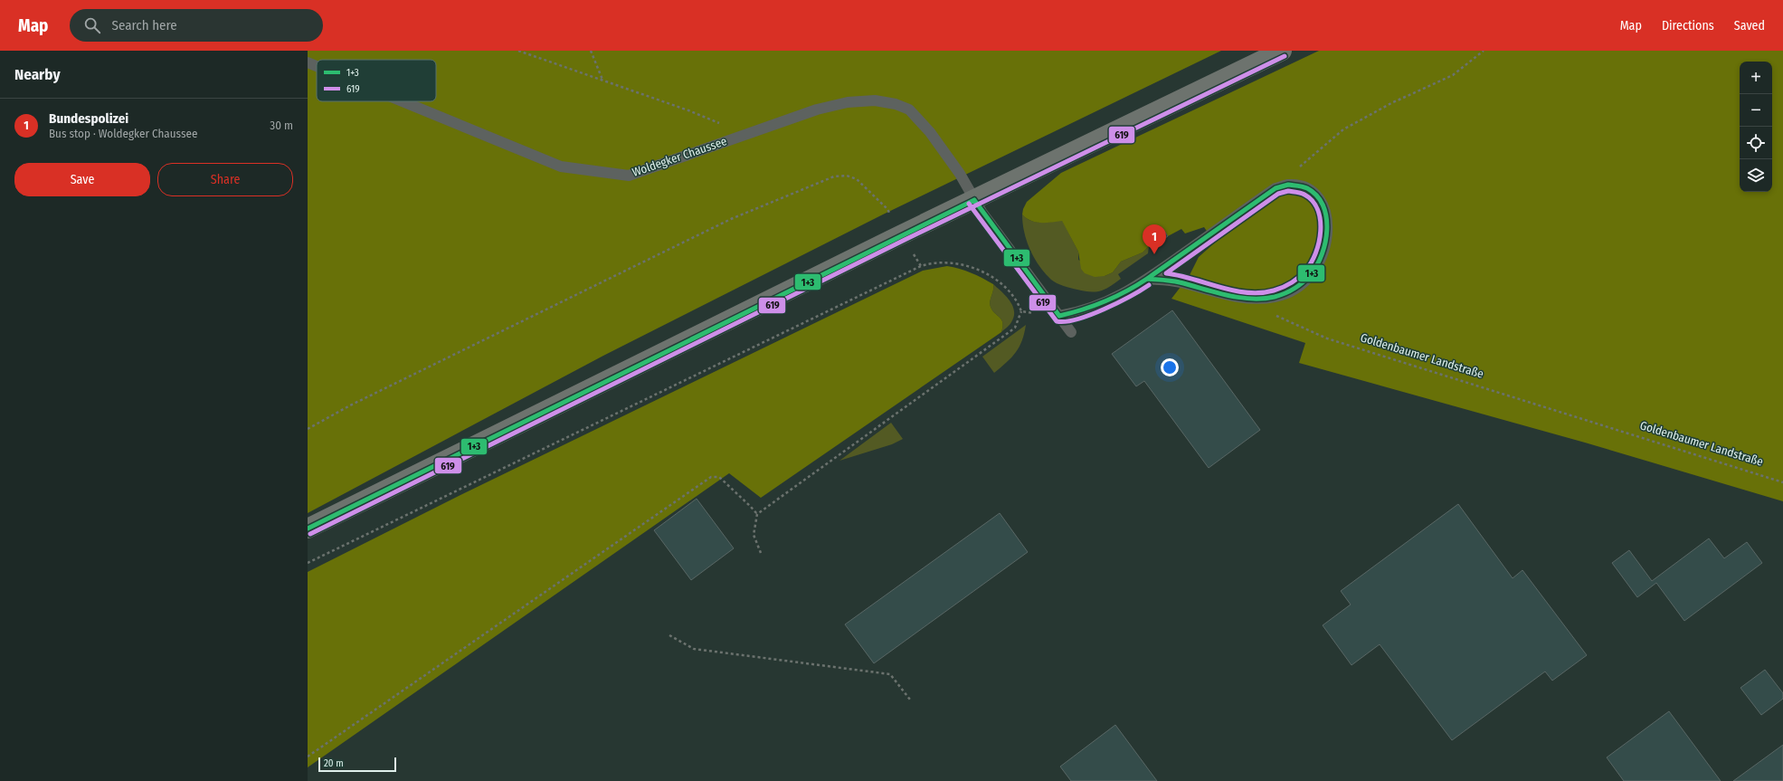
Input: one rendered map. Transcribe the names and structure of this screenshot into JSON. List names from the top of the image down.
{
  "streets": {
    "lane": ["Woldegker Chaussee"],
    "path": ["Goldenbaumer Landstraße"]
  },
  "lines": ["transit line 619", "transit line 1+3"],
  "legend": ["1+3", "619"],
  "scale_bar": "20 m",
  "page": {
    "header": "Map",
    "search": "Search here",
    "nav": ["Map", "Directions", "Saved"],
    "heading": "Nearby",
    "map_buttons": ["+", "−"],
    "list": [
      {
        "mark": "1",
        "name": "Bundespolizei",
        "note": "Bus stop · Woldegker Chaussee",
        "value": "30 m"
      }
    ],
    "buttons": ["Save", "Share"],
    "pins": "1",
    "scale": "20 m"
  }
}
